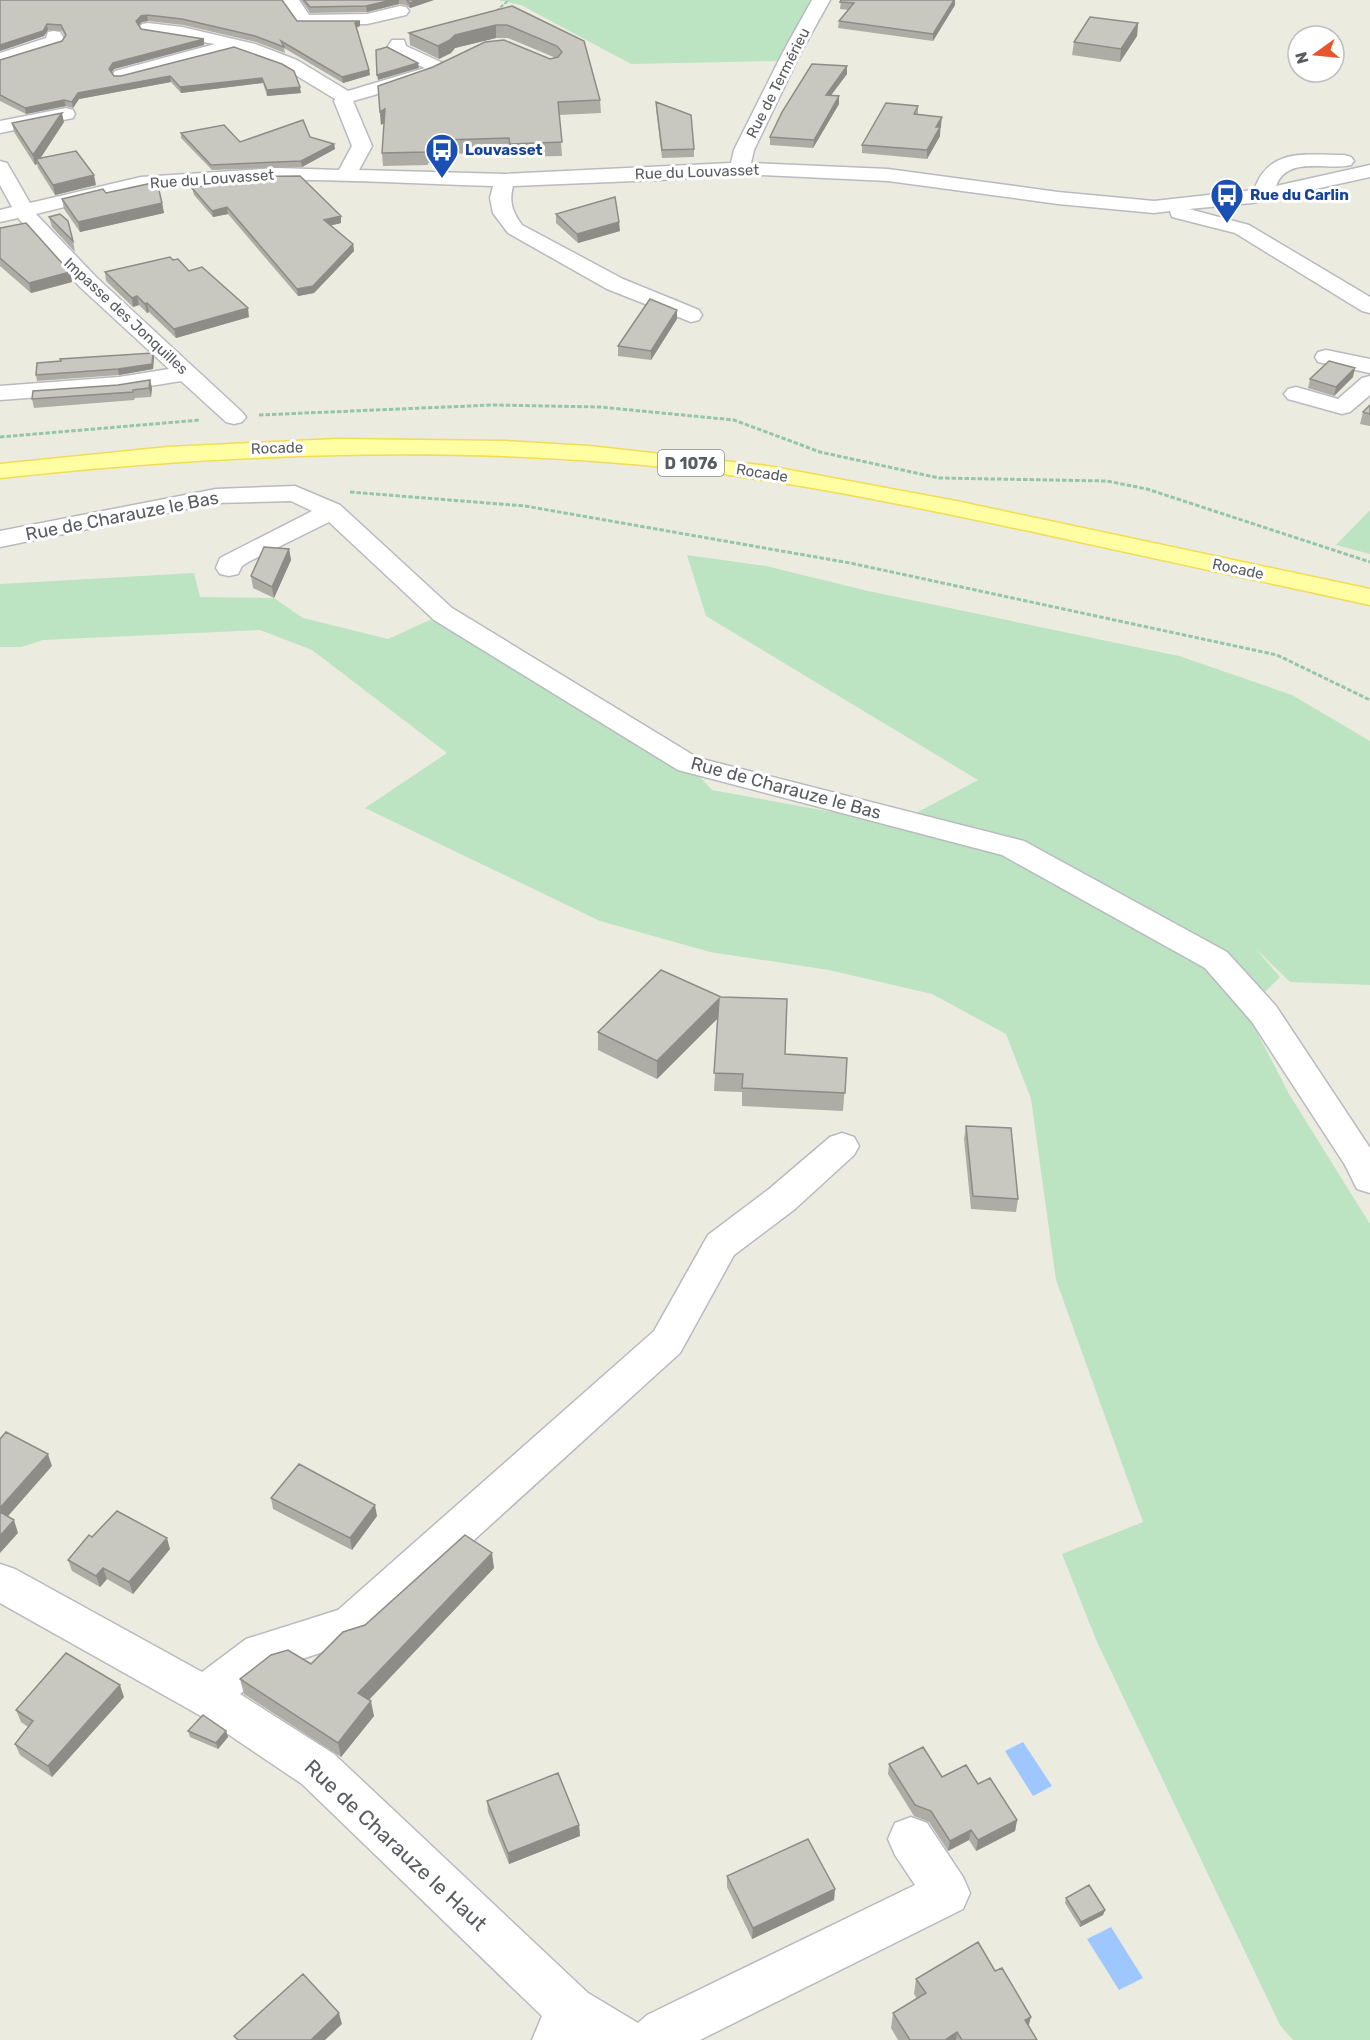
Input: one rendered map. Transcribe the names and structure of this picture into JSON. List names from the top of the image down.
{
  "streets": {
    "main road": ["Rocade", "D 1076"],
    "street": [
      "Rue de Termérieu",
      "Rue du Louvasset",
      "Impasse des Jonquilles",
      "Rue de Charauze le Bas",
      "Rue de Charauze le Haut"
    ]
  },
  "crossings": [
    ["Rue de Termérieu", "Rue du Louvasset"],
    ["Rue du Louvasset", "Impasse des Jonquilles"]
  ],
  "places": {
    "bus stop": ["Louvasset", "Rue du Carlin"]
  },
  "north": "left"
}
